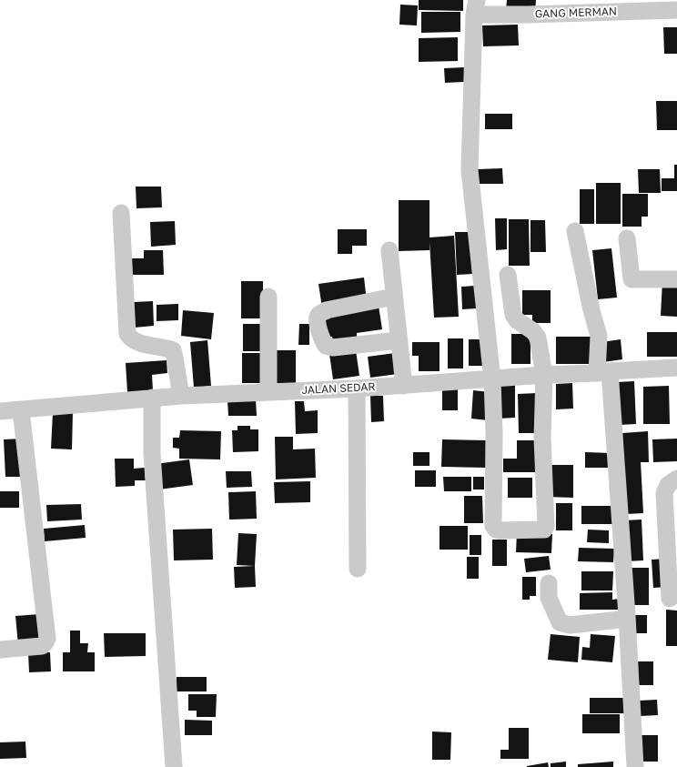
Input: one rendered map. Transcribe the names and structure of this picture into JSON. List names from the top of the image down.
{
  "streets": {
    "street": ["GANG MERMAN", "JALAN SEDAR"]
  }
}
